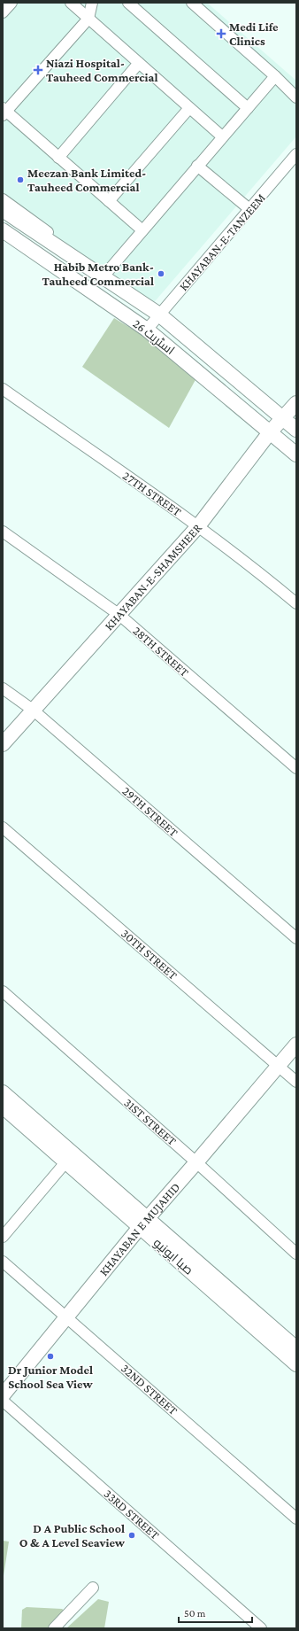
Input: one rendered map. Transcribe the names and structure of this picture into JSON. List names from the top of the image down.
{
  "streets": {
    "main road": [
      "اسٹریٹ 26",
      "KHAYABAN-E-SHAMSHEER",
      "KHAYABAN E MUJAHID",
      "صبا ایونیو"
    ],
    "street": [
      "KHAYABAN-E-TANZEEM",
      "27TH STREET",
      "28TH STREET",
      "29TH STREET",
      "30TH STREET",
      "31ST STREET",
      "32ND STREET",
      "33RD STREET"
    ]
  },
  "crossings": [
    ["KHAYABAN-E-TANZEEM", "اسٹریٹ 26"],
    ["اسٹریٹ 26", "KHAYABAN-E-SHAMSHEER"],
    ["27TH STREET", "KHAYABAN-E-SHAMSHEER"],
    ["KHAYABAN-E-SHAMSHEER", "28TH STREET"],
    ["KHAYABAN-E-SHAMSHEER", "29TH STREET"],
    ["30TH STREET", "KHAYABAN E MUJAHID"],
    ["31ST STREET", "KHAYABAN E MUJAHID"],
    ["KHAYABAN E MUJAHID", "صبا ایونیو"],
    ["KHAYABAN E MUJAHID", "32ND STREET"]
  ],
  "places": {
    "health": ["Medi Life Clinics", "Niazi Hospital- Tauheed Commercial"],
    "other": [
      "Meezan Bank Limited- Tauheed Commercial",
      "Habib Metro Bank- Tauheed Commercial",
      "Dr Junior Model School Sea View",
      "D A Public School O & A Level Seaview"
    ]
  },
  "scale_bar": "50 m"
}
